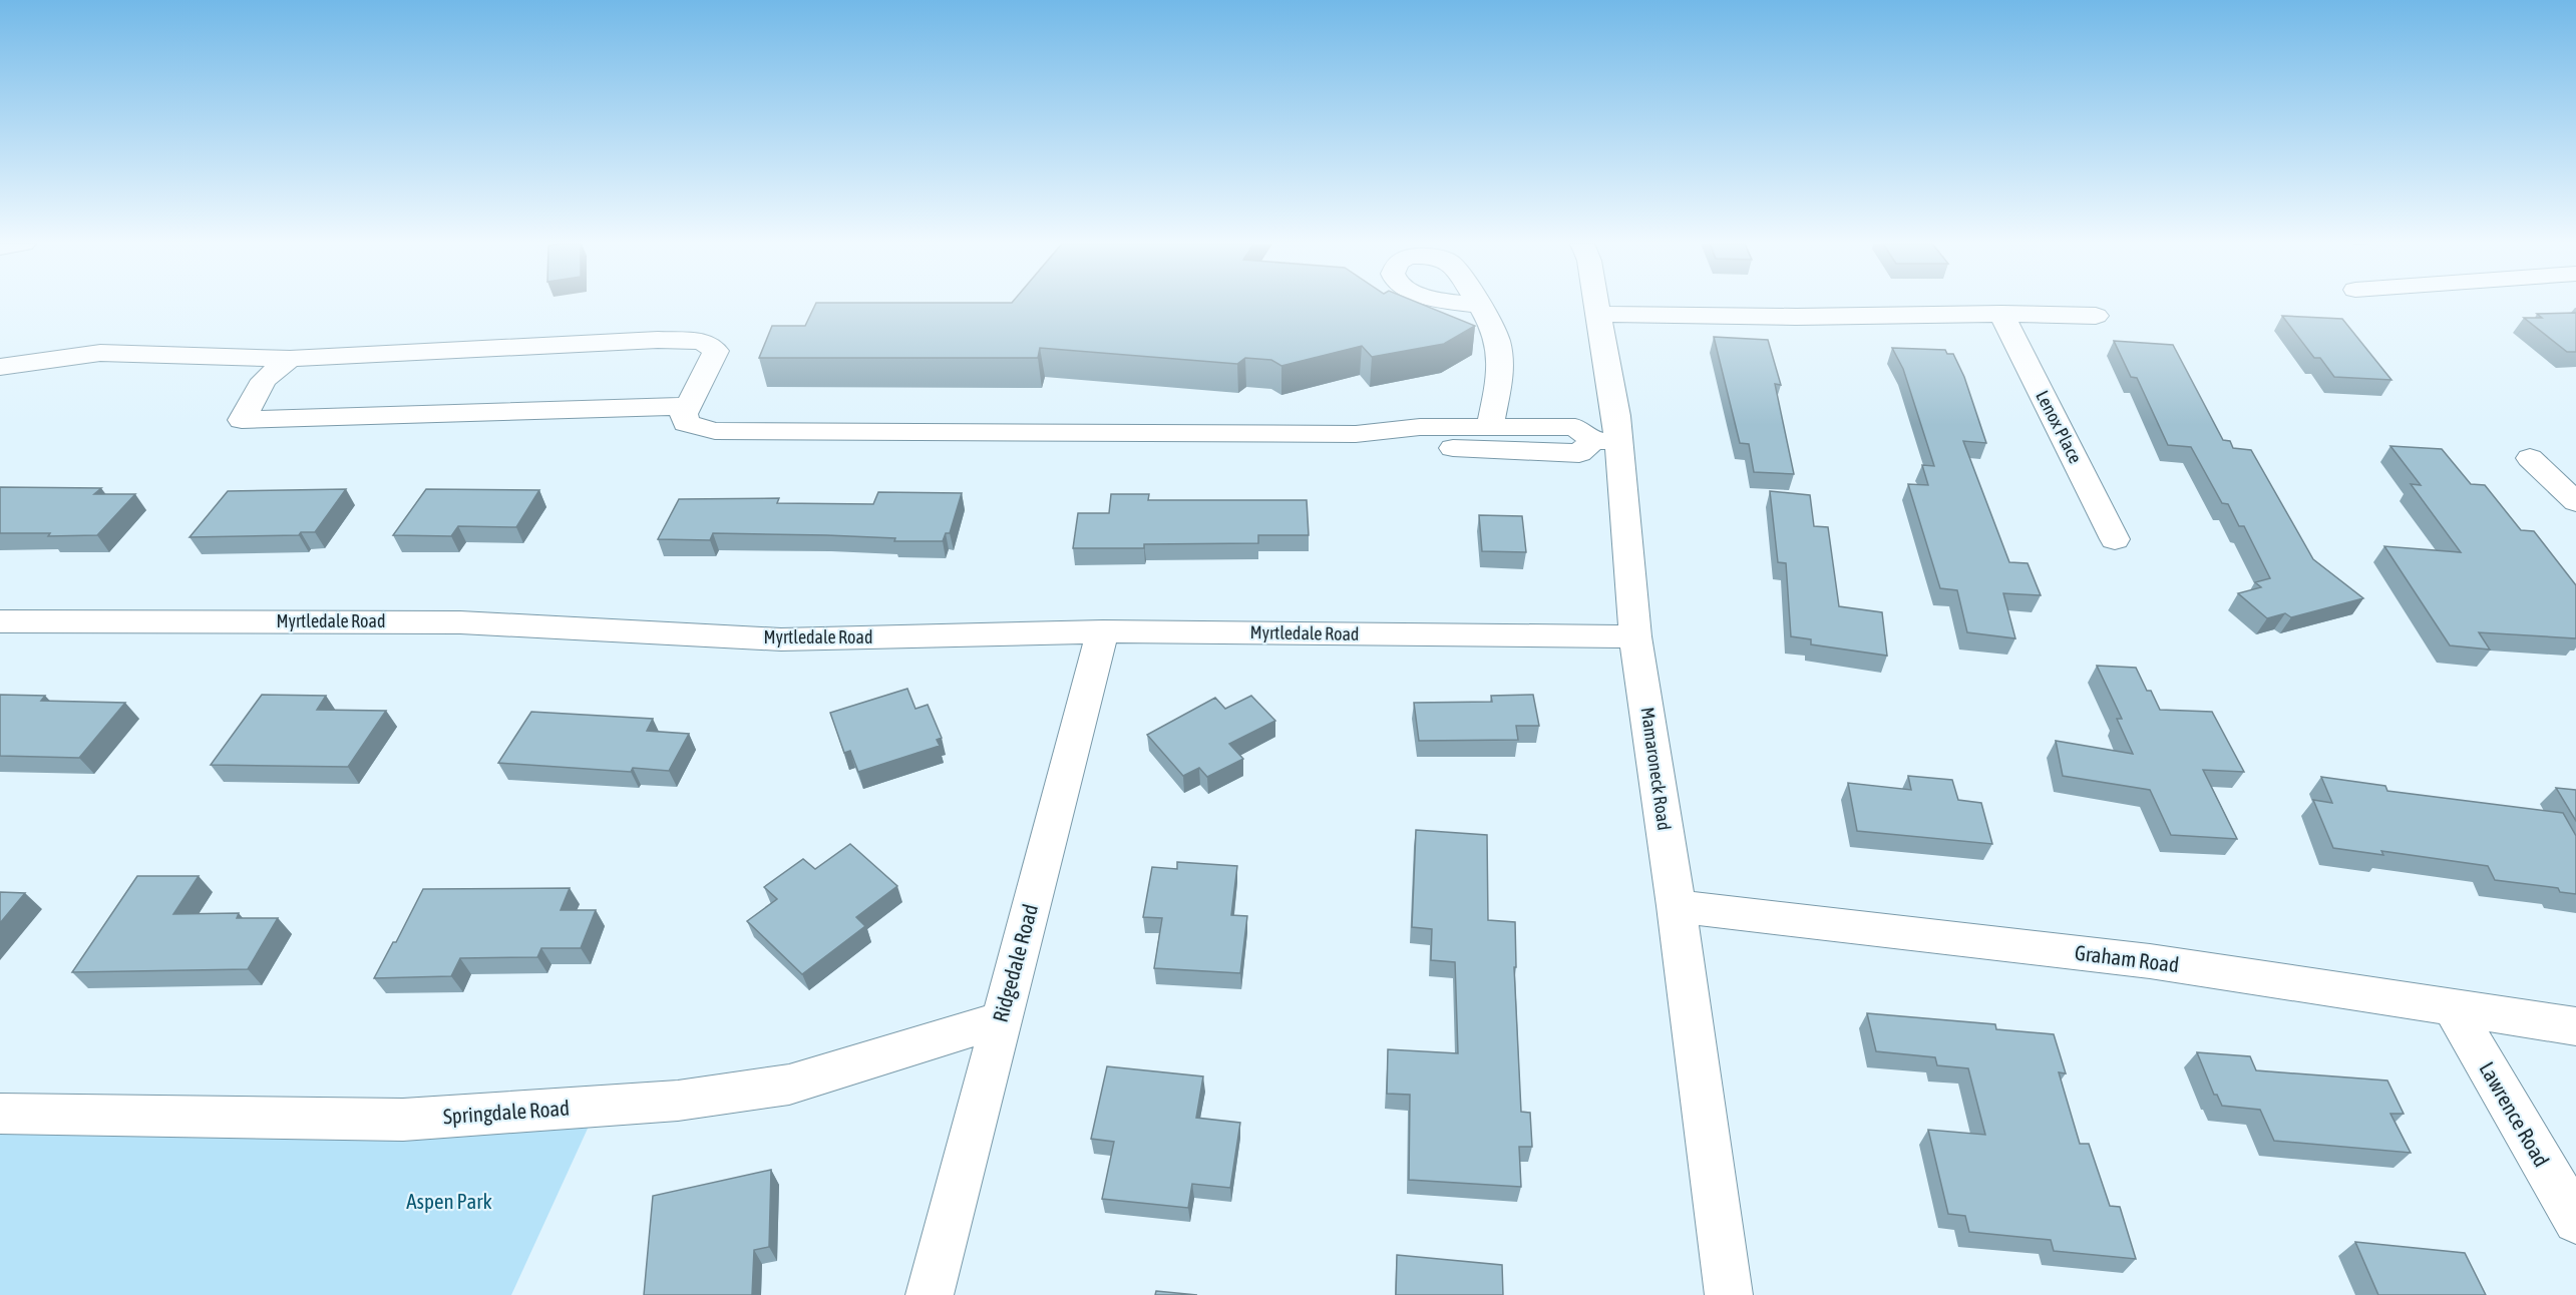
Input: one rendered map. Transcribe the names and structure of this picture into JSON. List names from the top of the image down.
{
  "streets": {
    "street": [
      "Lenox Place",
      "Myrtledale Road",
      "Mamaroneck Road",
      "Graham Road",
      "Ridgedale Road",
      "Springdale Road",
      "Lawrence Road"
    ]
  },
  "crossings": [
    ["Myrtledale Road", "Mamaroneck Road"],
    ["Myrtledale Road", "Ridgedale Road"],
    ["Mamaroneck Road", "Graham Road"],
    ["Graham Road", "Lawrence Road"],
    ["Ridgedale Road", "Springdale Road"]
  ],
  "parks": ["Aspen Park"]
}
